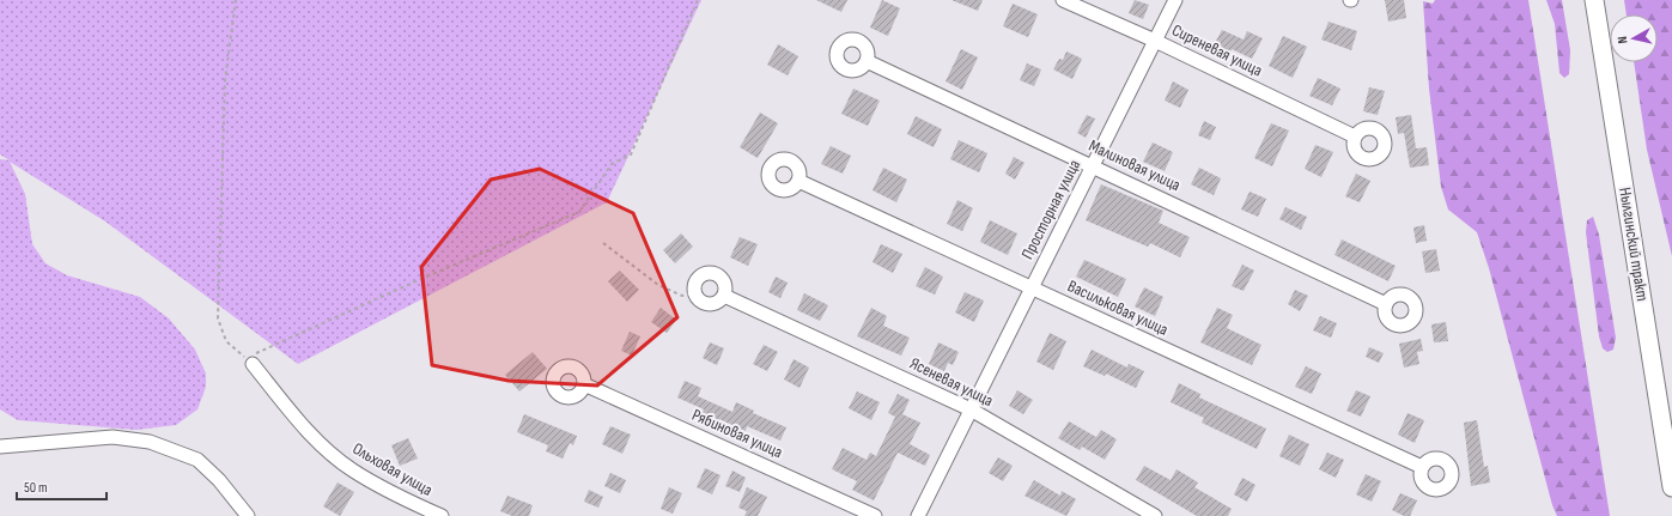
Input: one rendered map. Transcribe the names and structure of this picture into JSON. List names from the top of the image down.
{
  "streets": {
    "main road": ["Нылгинский тракт"],
    "street": [
      "Сиреневая улица",
      "Малиновая улица",
      "Просторная улица",
      "Васильковая улица",
      "Ясеневая улица",
      "Рябиновая улица",
      "Ольховая улица"
    ]
  },
  "crossings": [
    ["Сиреневая улица", "Просторная улица"],
    ["Малиновая улица", "Просторная улица"],
    ["Просторная улица", "Васильковая улица"],
    ["Просторная улица", "Ясеневая улица"]
  ],
  "scale_bar": "50 m",
  "north": "left"
}
